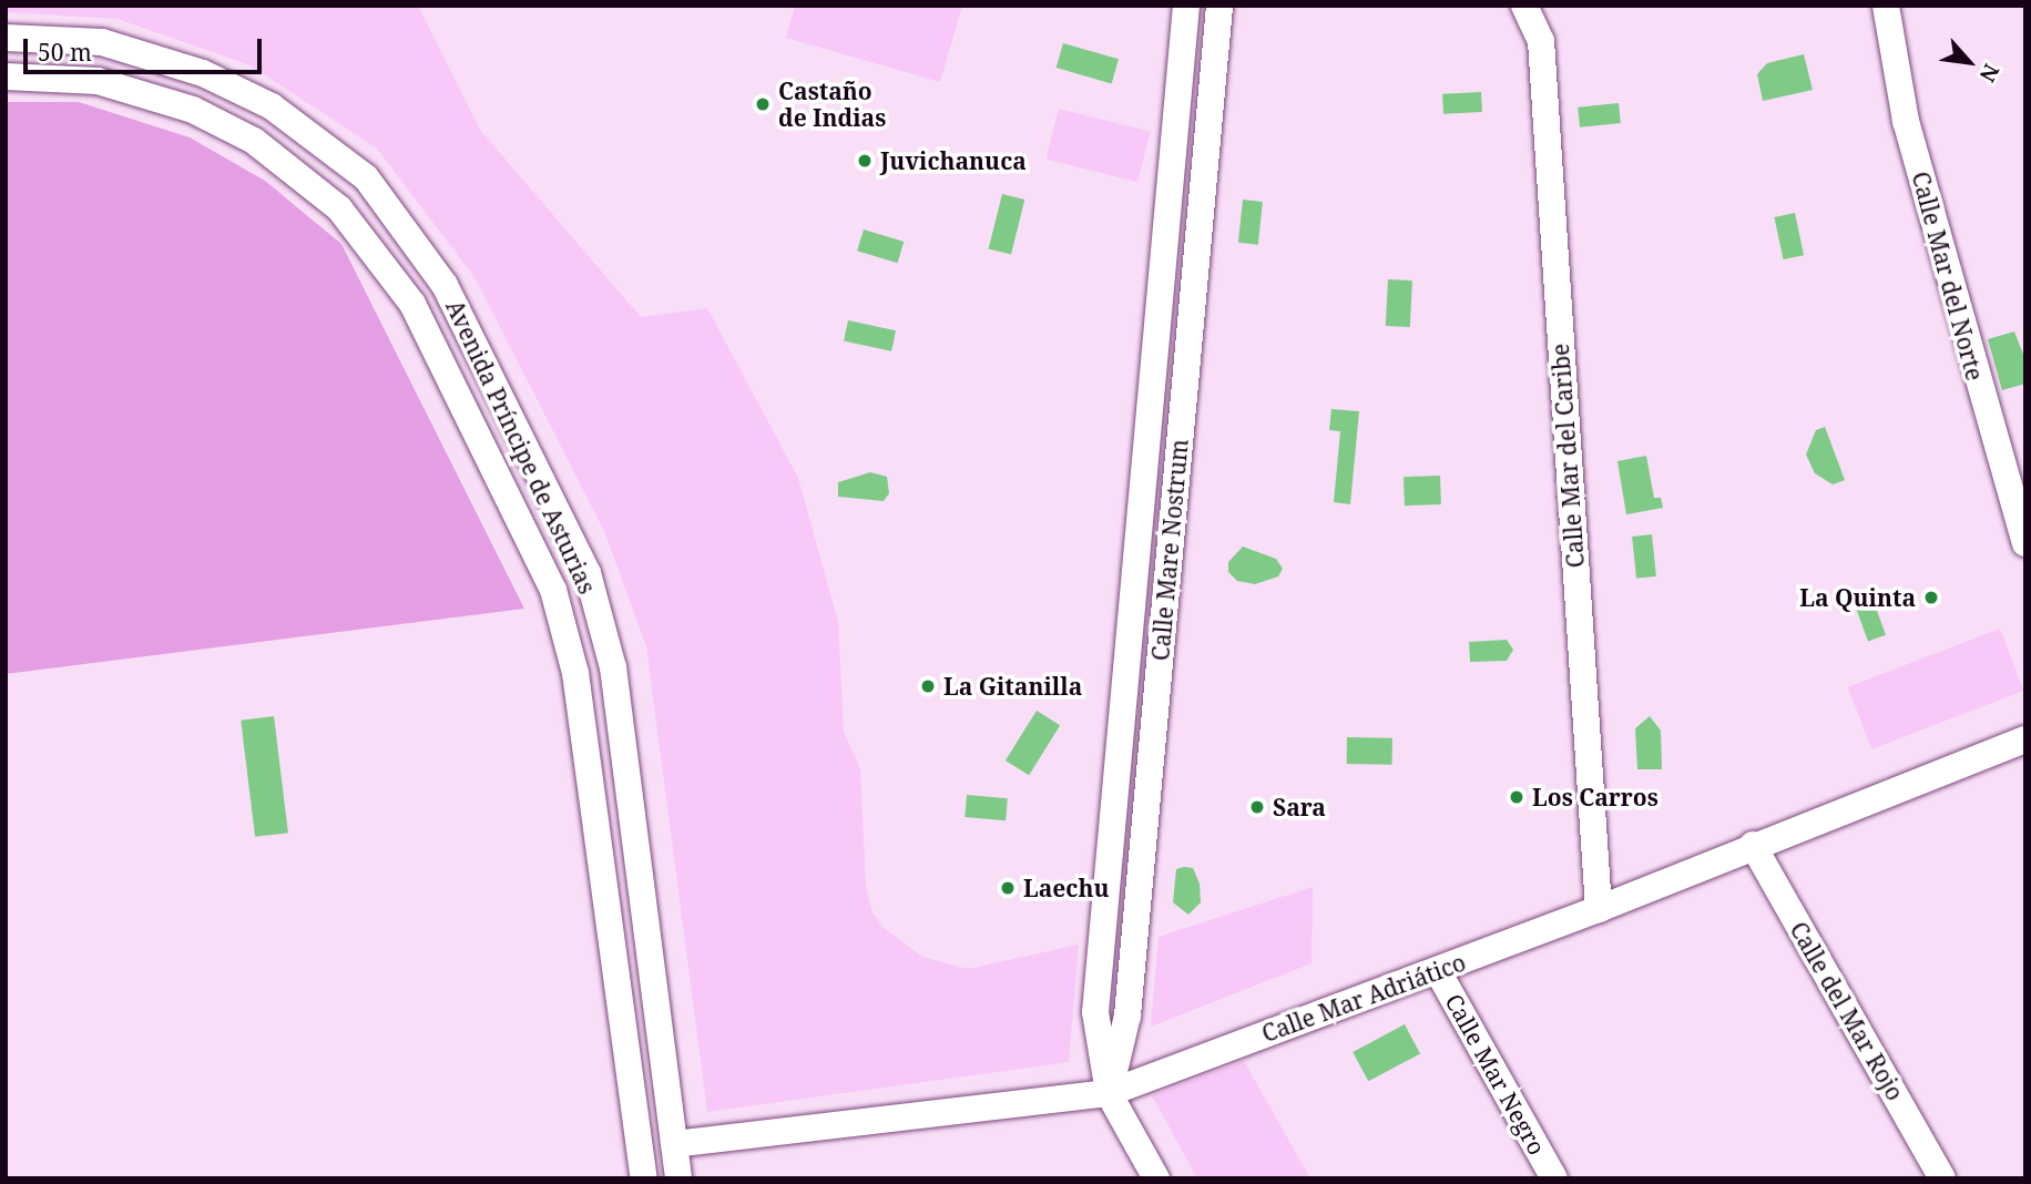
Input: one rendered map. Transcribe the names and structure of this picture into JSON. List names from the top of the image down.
{
  "streets": {
    "street": [
      "Calle Mar del Norte",
      "Avenida Príncipe de Asturias",
      "Calle Mar del Caribe",
      "Calle Mare Nostrum",
      "Calle Mar Adriático",
      "Calle del Mar Rojo",
      "Calle Mar Negro"
    ]
  },
  "crossings": [
    ["Avenida Príncipe de Asturias", "Calle Mar Adriático"],
    ["Calle Mar del Caribe", "Calle Mar Adriático"],
    ["Calle Mare Nostrum", "Calle Mar Adriático"],
    ["Calle Mar Adriático", "Calle del Mar Rojo"],
    ["Calle Mar Adriático", "Calle Mar Negro"]
  ],
  "places": [
    "Castaño de Indias",
    "Juvichanuca",
    "La Quinta",
    "La Gitanilla",
    "Los Carros",
    "Sara",
    "Laechu"
  ],
  "scale_bar": "50 m",
  "north": "bottom right"
}
